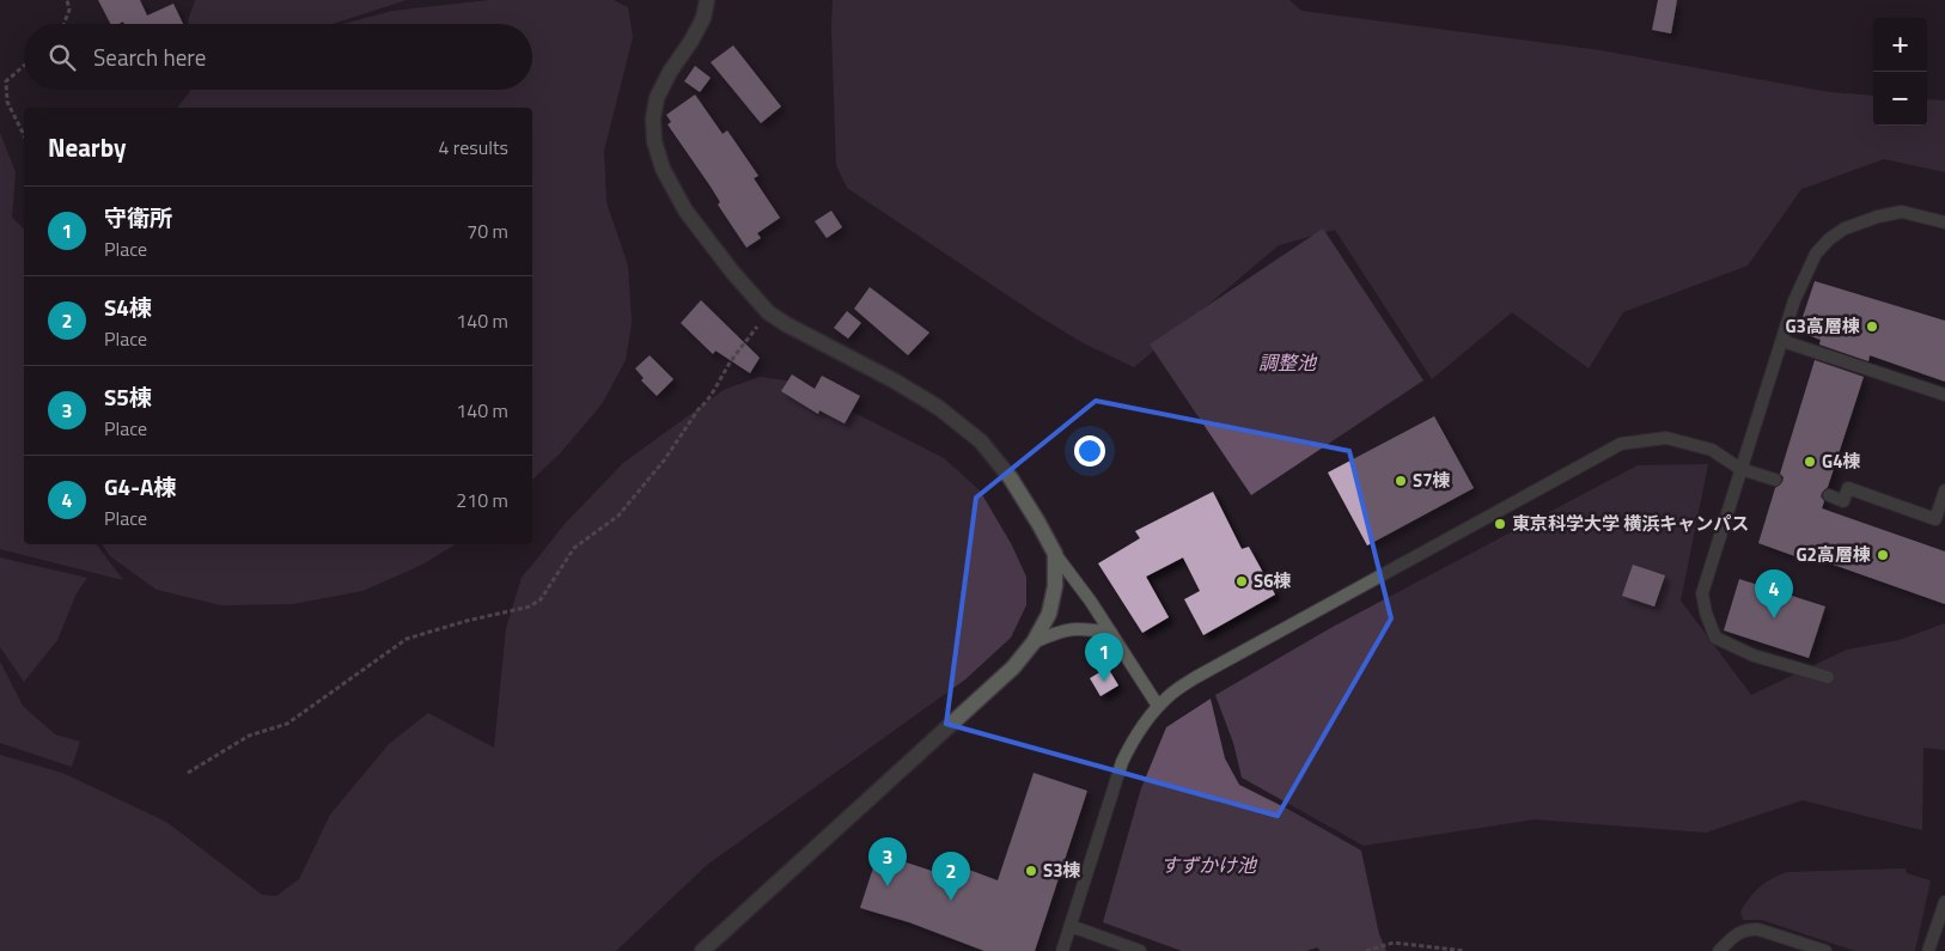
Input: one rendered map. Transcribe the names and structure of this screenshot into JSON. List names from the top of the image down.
{
  "water": ["調整池", "すずかけ池"],
  "places": [
    "G3高層棟",
    "G4棟",
    "S7棟",
    "東京科学大学 横浜キャンパス",
    "G2高層棟",
    "S6棟",
    "S3棟"
  ],
  "page": {
    "map_buttons": ["+", "−"],
    "search": "Search here",
    "heading": ["Nearby", "4 results"],
    "list": [
      {
        "mark": "1",
        "name": "守衛所",
        "note": "Place",
        "value": "70 m"
      },
      {
        "mark": "2",
        "name": "S4棟",
        "note": "Place",
        "value": "140 m"
      },
      {
        "mark": "3",
        "name": "S5棟",
        "note": "Place",
        "value": "140 m"
      },
      {
        "mark": "4",
        "name": "G4-A棟",
        "note": "Place",
        "value": "210 m"
      }
    ],
    "pins": [
      "4",
      "1",
      "3",
      "2"
    ]
  }
}
